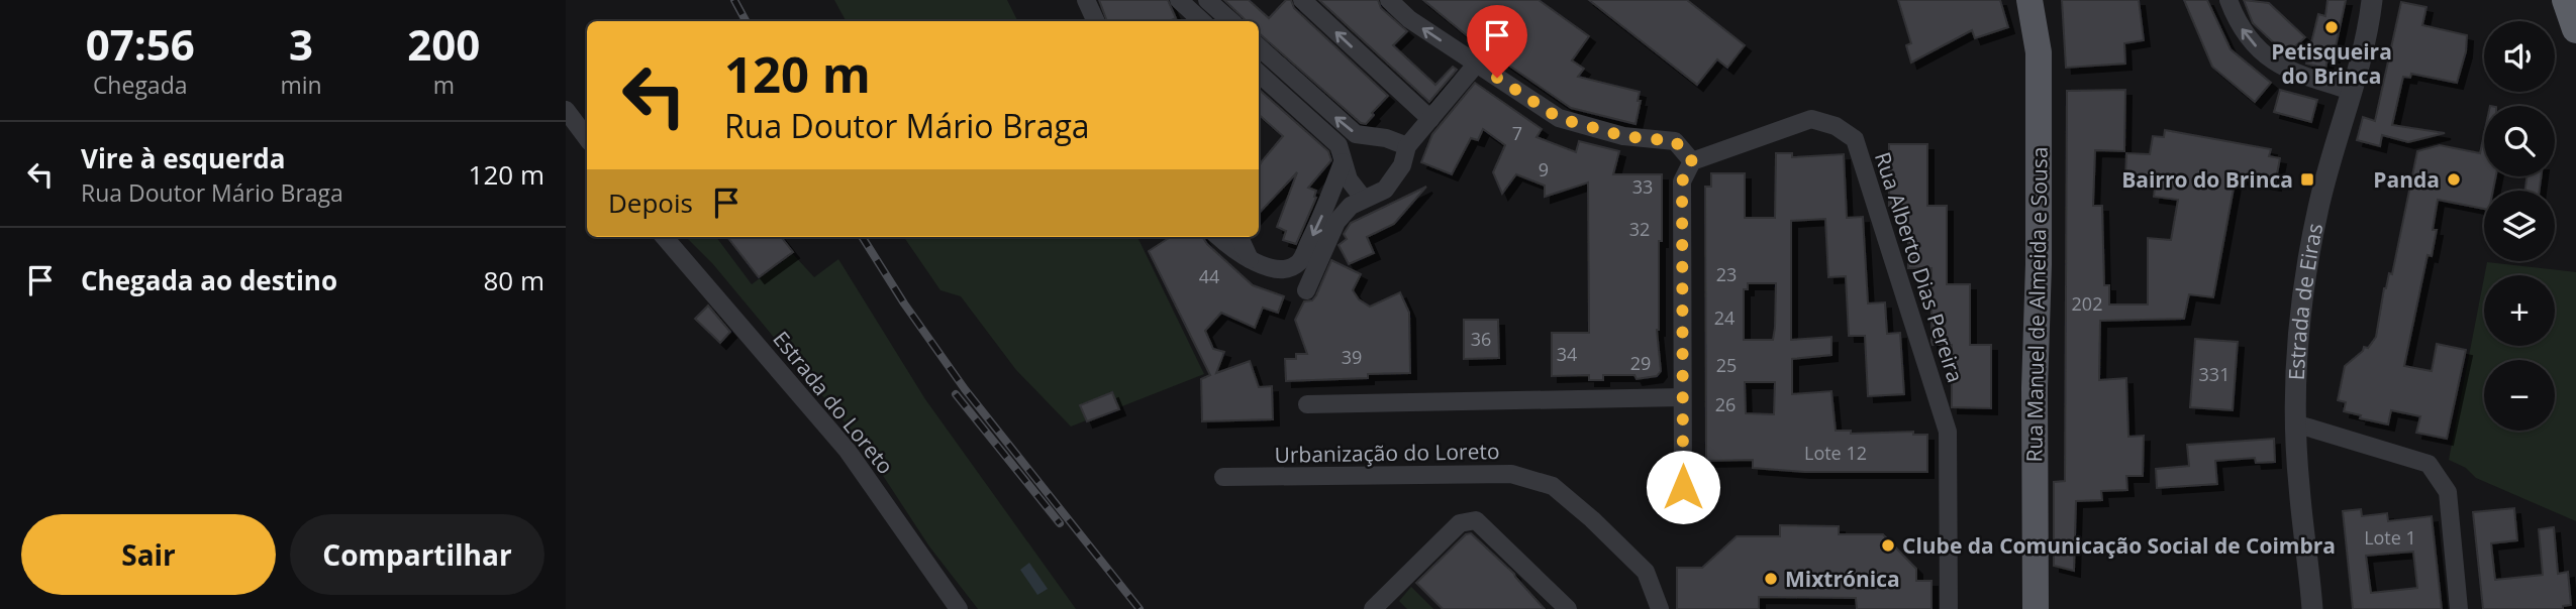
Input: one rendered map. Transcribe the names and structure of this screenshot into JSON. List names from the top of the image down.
{
  "streets": {
    "main road": ["Rua Manuel de Almeida e Sousa"],
    "street": [
      "Rua Alberto Dias Pereira",
      "Estrada de Eiras",
      "Estrada do Loreto",
      "Urbanização do Loreto"
    ]
  },
  "places": {
    "other": [
      "Petisqueira do Brinca",
      "Panda",
      "Clube da Comunicação Social de Coimbra",
      "Mixtrónica"
    ],
    "transit": ["Bairro do Brinca"]
  },
  "house_numbers": [
    "7",
    "9",
    "33",
    "32",
    "23",
    "44",
    "202",
    "24",
    "36",
    "34",
    "39",
    "29",
    "25",
    "331",
    "26",
    "Lote 12",
    "Lote 1"
  ],
  "page": {
    "eta": [
      "07:56",
      "Chegada",
      "3",
      "min",
      "200",
      "m"
    ],
    "map_buttons": ["+", "−"],
    "turn": ["120 m", "Rua Doutor Mário Braga"],
    "list": [
      {
        "name": "Vire à esquerda",
        "note": "Rua Doutor Mário Braga",
        "value": "120 m"
      },
      {
        "name": "Chegada ao destino",
        "value": "80 m"
      }
    ],
    "then": "Depois",
    "buttons": ["Sair", "Compartilhar"]
  }
}
